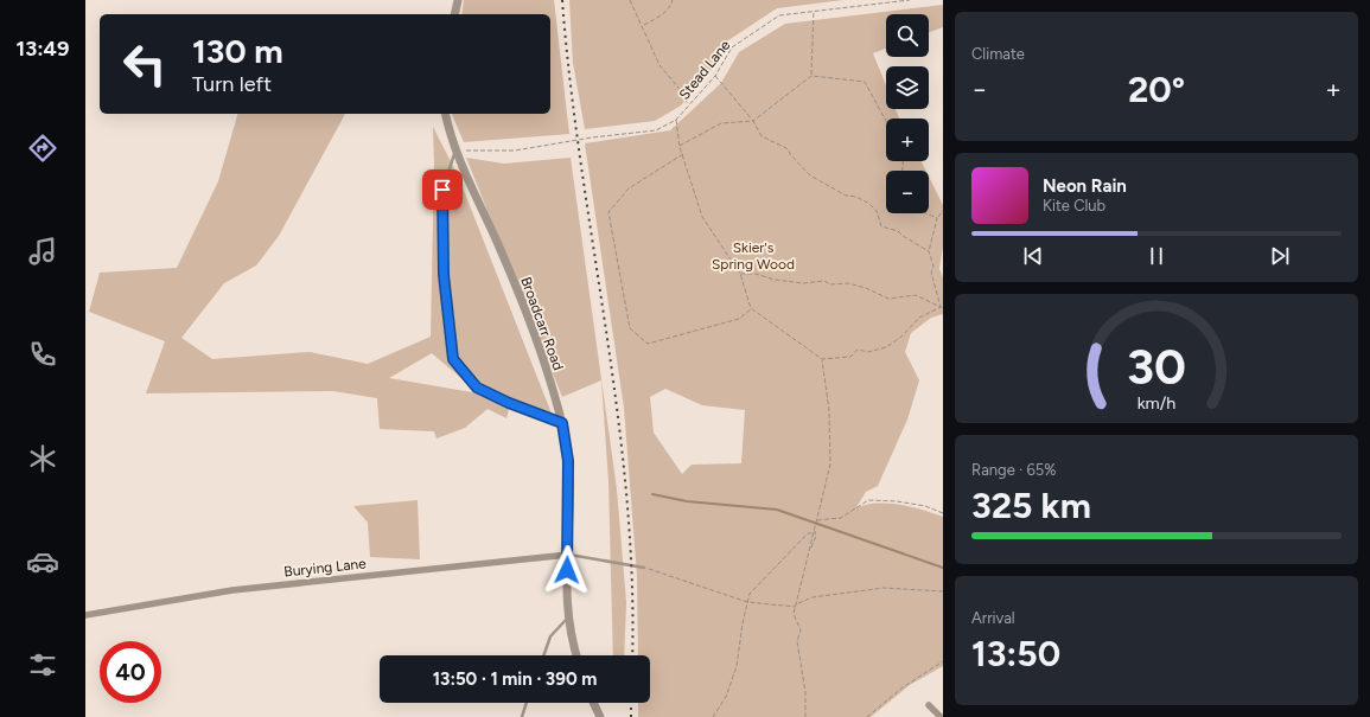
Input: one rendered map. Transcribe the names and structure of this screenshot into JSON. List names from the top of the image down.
{
  "streets": {
    "street": ["Broadcarr Road", "Burying Lane"],
    "path": ["Stead Lane"]
  },
  "crossings": [
    ["Stead Lane", "Broadcarr Road"],
    ["Broadcarr Road", "Burying Lane"]
  ],
  "parks": ["Skier's Spring Wood"],
  "page": {
    "tabs": "13:49",
    "tile": [
      "Climate",
      ["Range · 65%", "325 km"],
      ["Arrival", "13:50"]
    ],
    "map_buttons": ["+", "−"],
    "turn": ["130 m", "Turn left"],
    "heat": ["−", "20°", "+"],
    "song": ["Neon Rain", "Kite Club"],
    "limit": "40",
    "trip": "13:50 · 1 min · 390 m",
    "gauge": ["30", "km/h"]
  }
}
